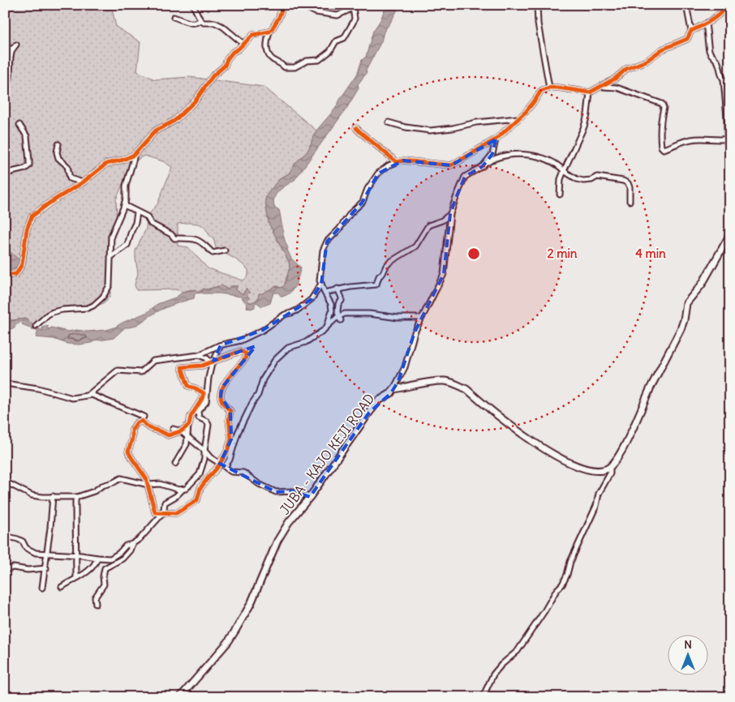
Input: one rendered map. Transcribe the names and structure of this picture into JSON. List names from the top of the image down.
{
  "streets": {
    "main road": ["JUBA - KAJO KEJI ROAD"]
  },
  "north": "top",
  "rings": ["2 min", "4 min"]
}
